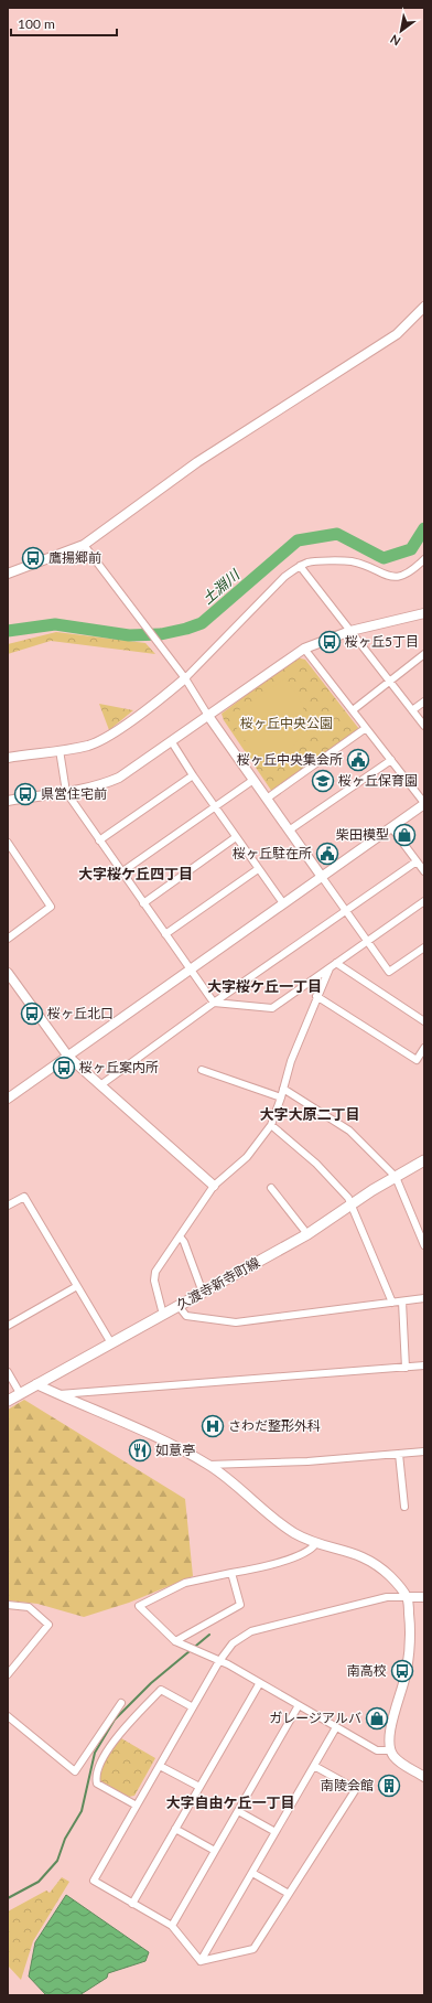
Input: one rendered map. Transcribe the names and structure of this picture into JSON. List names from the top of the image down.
{
  "streets": {
    "main road": ["久渡寺新寺町線"]
  },
  "districts": [
    "大字桜ケ丘四丁目",
    "大字桜ケ丘一丁目",
    "大字大原二丁目",
    "大字自由ケ丘一丁目"
  ],
  "water": ["土淵川"],
  "parks": ["桜ヶ丘中央公園"],
  "places": {
    "bus stop": [
      "鷹揚郷前",
      "桜ヶ丘5丁目",
      "県営住宅前",
      "桜ヶ丘北口",
      "桜ヶ丘案内所",
      "南高校"
    ],
    "public building": ["桜ヶ丘中央集会所", "桜ヶ丘駐在所"],
    "school or university": ["桜ヶ丘保育園"],
    "shop": ["柴田模型", "ガレージアルバ"],
    "hospital": ["さわだ整形外科"],
    "restaurant": ["如意亭"],
    "building": ["南陵会館"]
  },
  "scale_bar": "100 m",
  "north": "bottom left"
}
